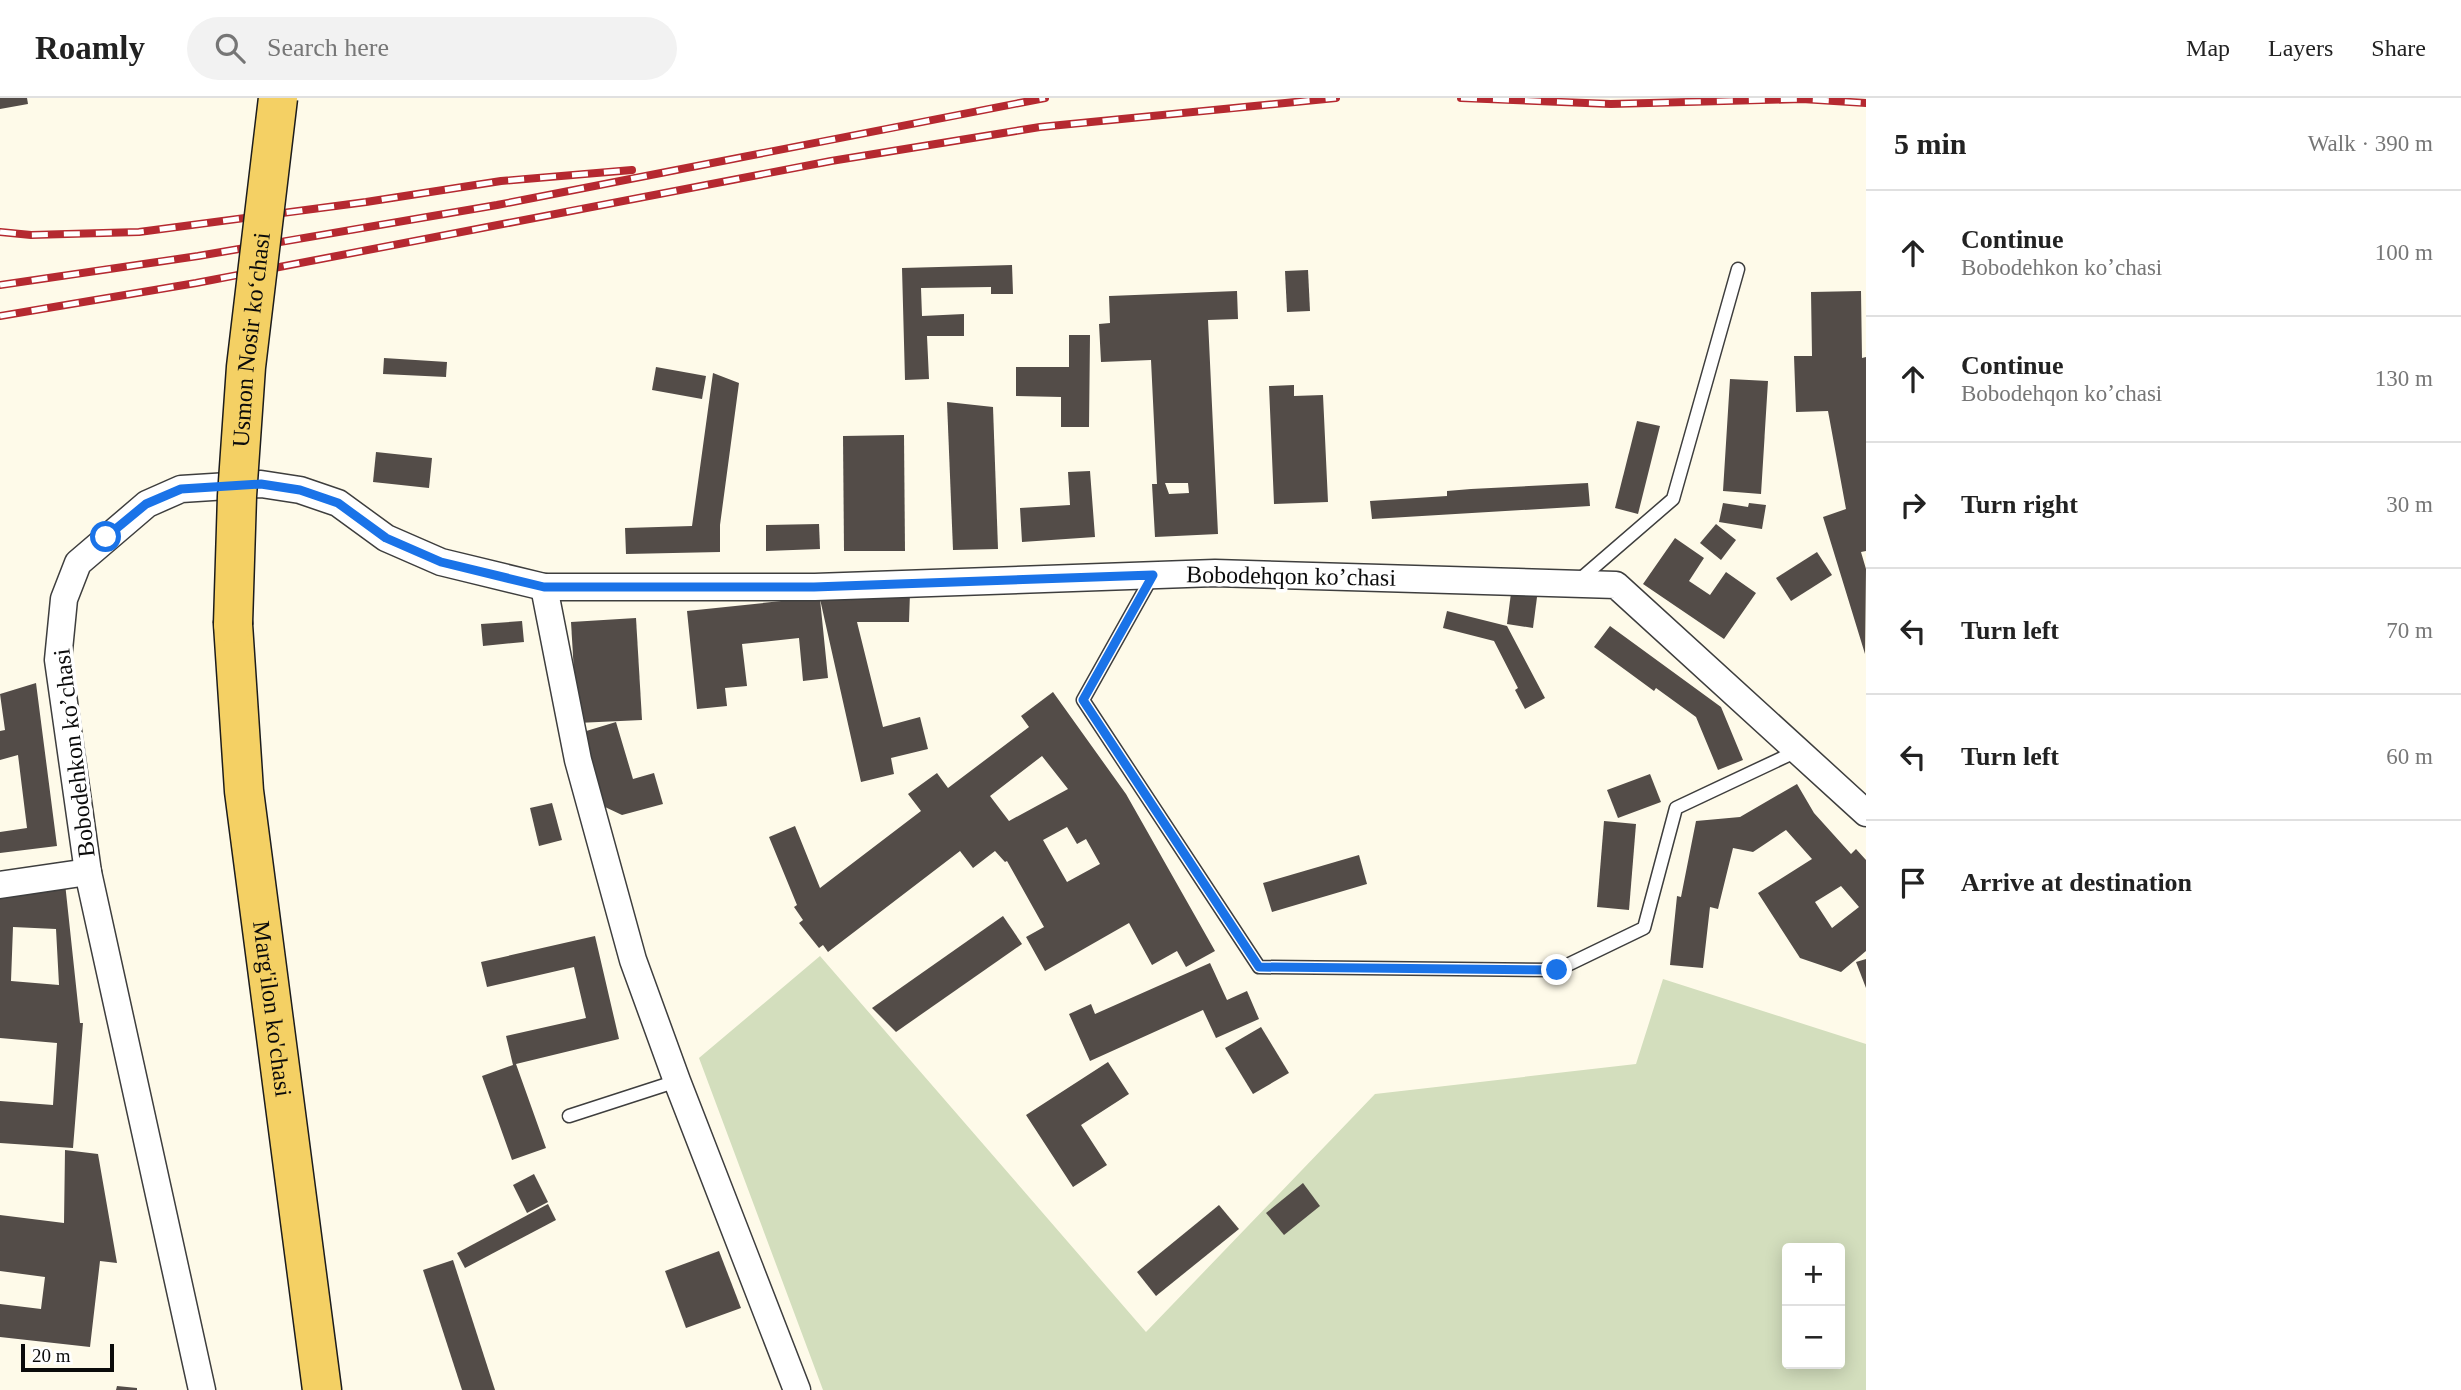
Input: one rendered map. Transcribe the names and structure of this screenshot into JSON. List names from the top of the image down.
{
  "streets": {
    "main road": ["Usmon Nosir ko‘chasi", "Marg'ilon ko'chasi"],
    "street": ["Bobodehqon koʼchasi", "Bobodehkon koʼchasi"]
  },
  "crossings": [
    ["Usmon Nosir ko‘chasi", "Marg'ilon ko'chasi"],
    ["Bobodehqon koʼchasi", "Bobodehkon koʼchasi"]
  ],
  "scale_bar": "20 m",
  "page": {
    "header": "Roamly",
    "search": "Search here",
    "nav": ["Map", "Layers", "Share"],
    "heading": ["5 min", "Walk · 390 m"],
    "list": [
      ["Continue", "Bobodehkon koʼchasi", "100 m"],
      ["Continue", "Bobodehqon koʼchasi", "130 m"],
      ["Turn right", "30 m"],
      ["Turn left", "70 m"],
      ["Turn left", "60 m"],
      "Arrive at destination"
    ],
    "map_buttons": ["+", "−"],
    "scale": "20 m"
  }
}
